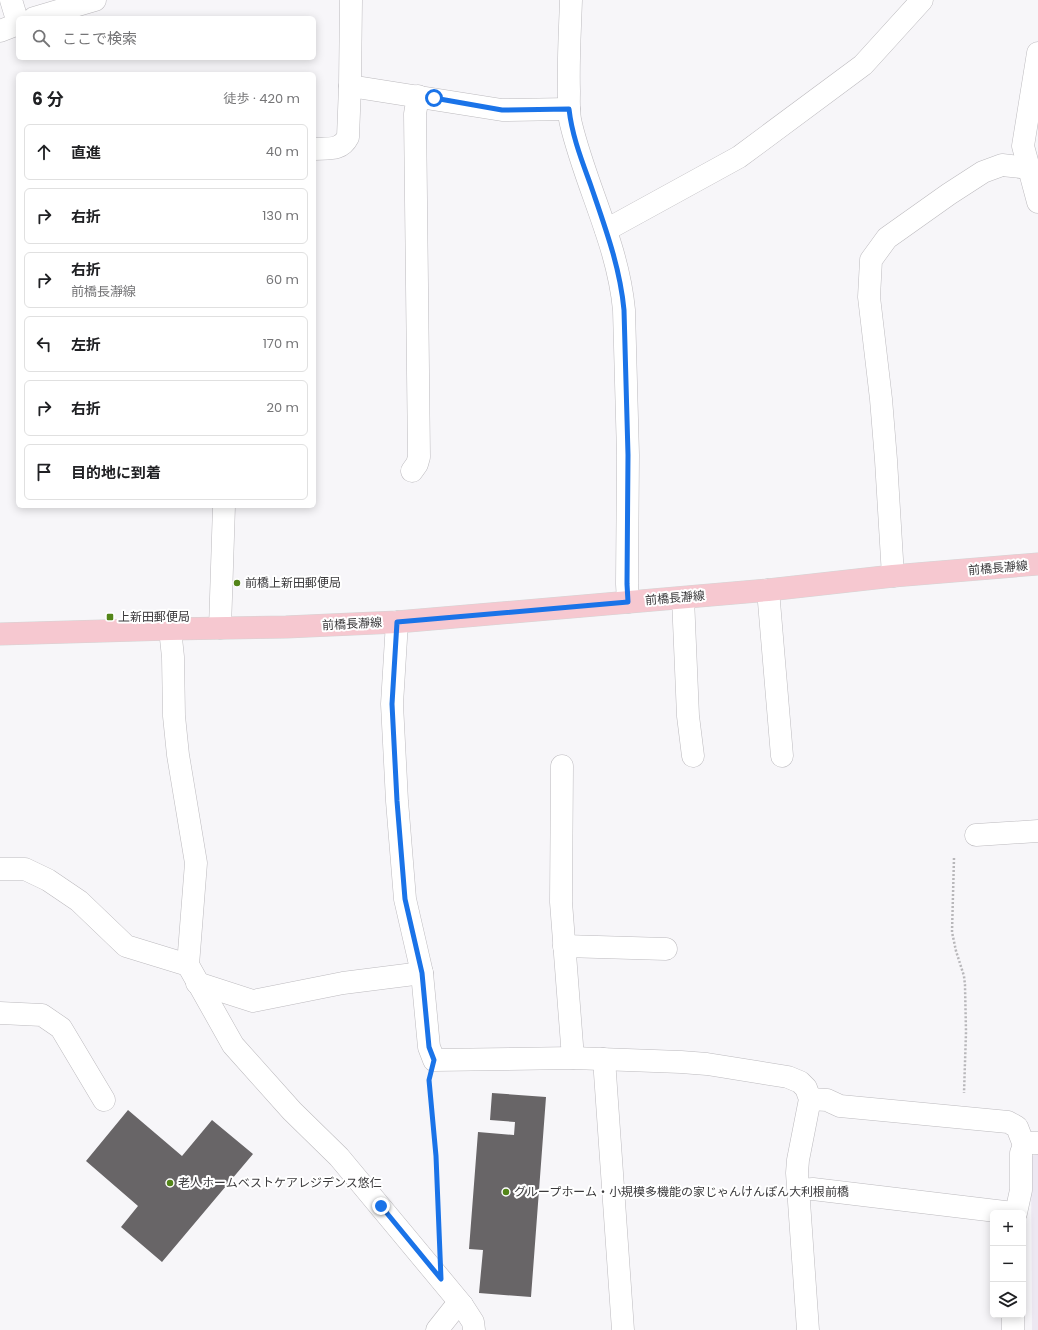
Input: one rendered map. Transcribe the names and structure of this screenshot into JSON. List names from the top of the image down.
{
  "streets": {
    "main road": ["前橋長瀞線"]
  },
  "places": {
    "other": ["前橋上新田郵便局", "老人ホームベストケアレジデンス悠仁", "グループホーム・小規模多機能の家じゃんけんぽん大利根前橋"],
    "transit": ["上新田郵便局"]
  },
  "page": {
    "search": "ここで検索",
    "heading": ["6 分", "徒歩 · 420 m"],
    "list": [
      ["直進", "40 m"],
      ["右折", "130 m"],
      ["右折", "前橋長瀞線", "60 m"],
      ["左折", "170 m"],
      ["右折", "20 m"],
      "目的地に到着"
    ],
    "map_buttons": ["+", "−"]
  }
}
